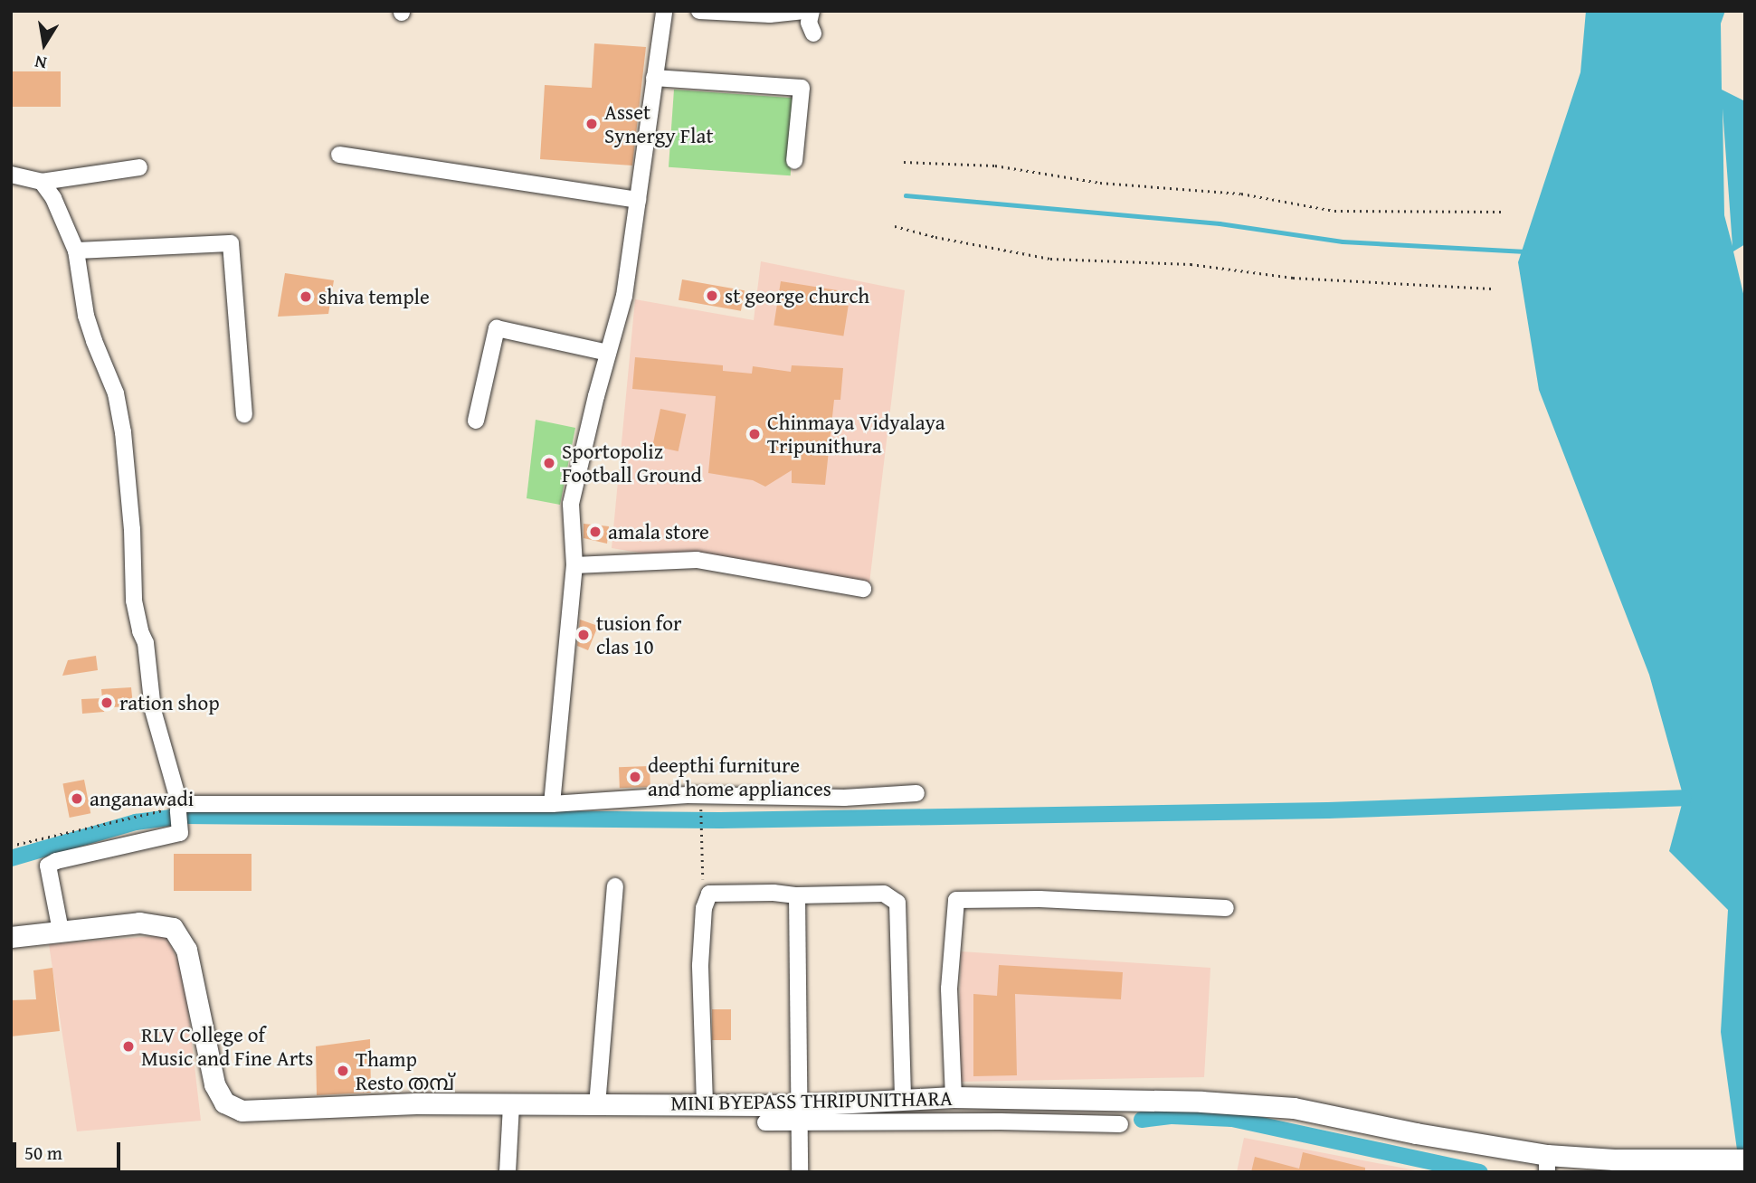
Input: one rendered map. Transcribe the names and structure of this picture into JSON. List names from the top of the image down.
{
  "streets": {
    "main road": ["MINI BYEPASS THRIPUNITHARA"]
  },
  "places": [
    "Asset Synergy Flat",
    "st george church",
    "shiva temple",
    "Chinmaya Vidyalaya Tripunithura",
    "Sportopoliz Football Ground",
    "amala store",
    "tusion for clas 10",
    "ration shop",
    "deepthi furniture and home appliances",
    "anganawadi",
    "RLV College of Music and Fine Arts",
    "Thamp Resto തമ്പ്"
  ],
  "scale_bar": "50 m",
  "north": "bottom"
}
